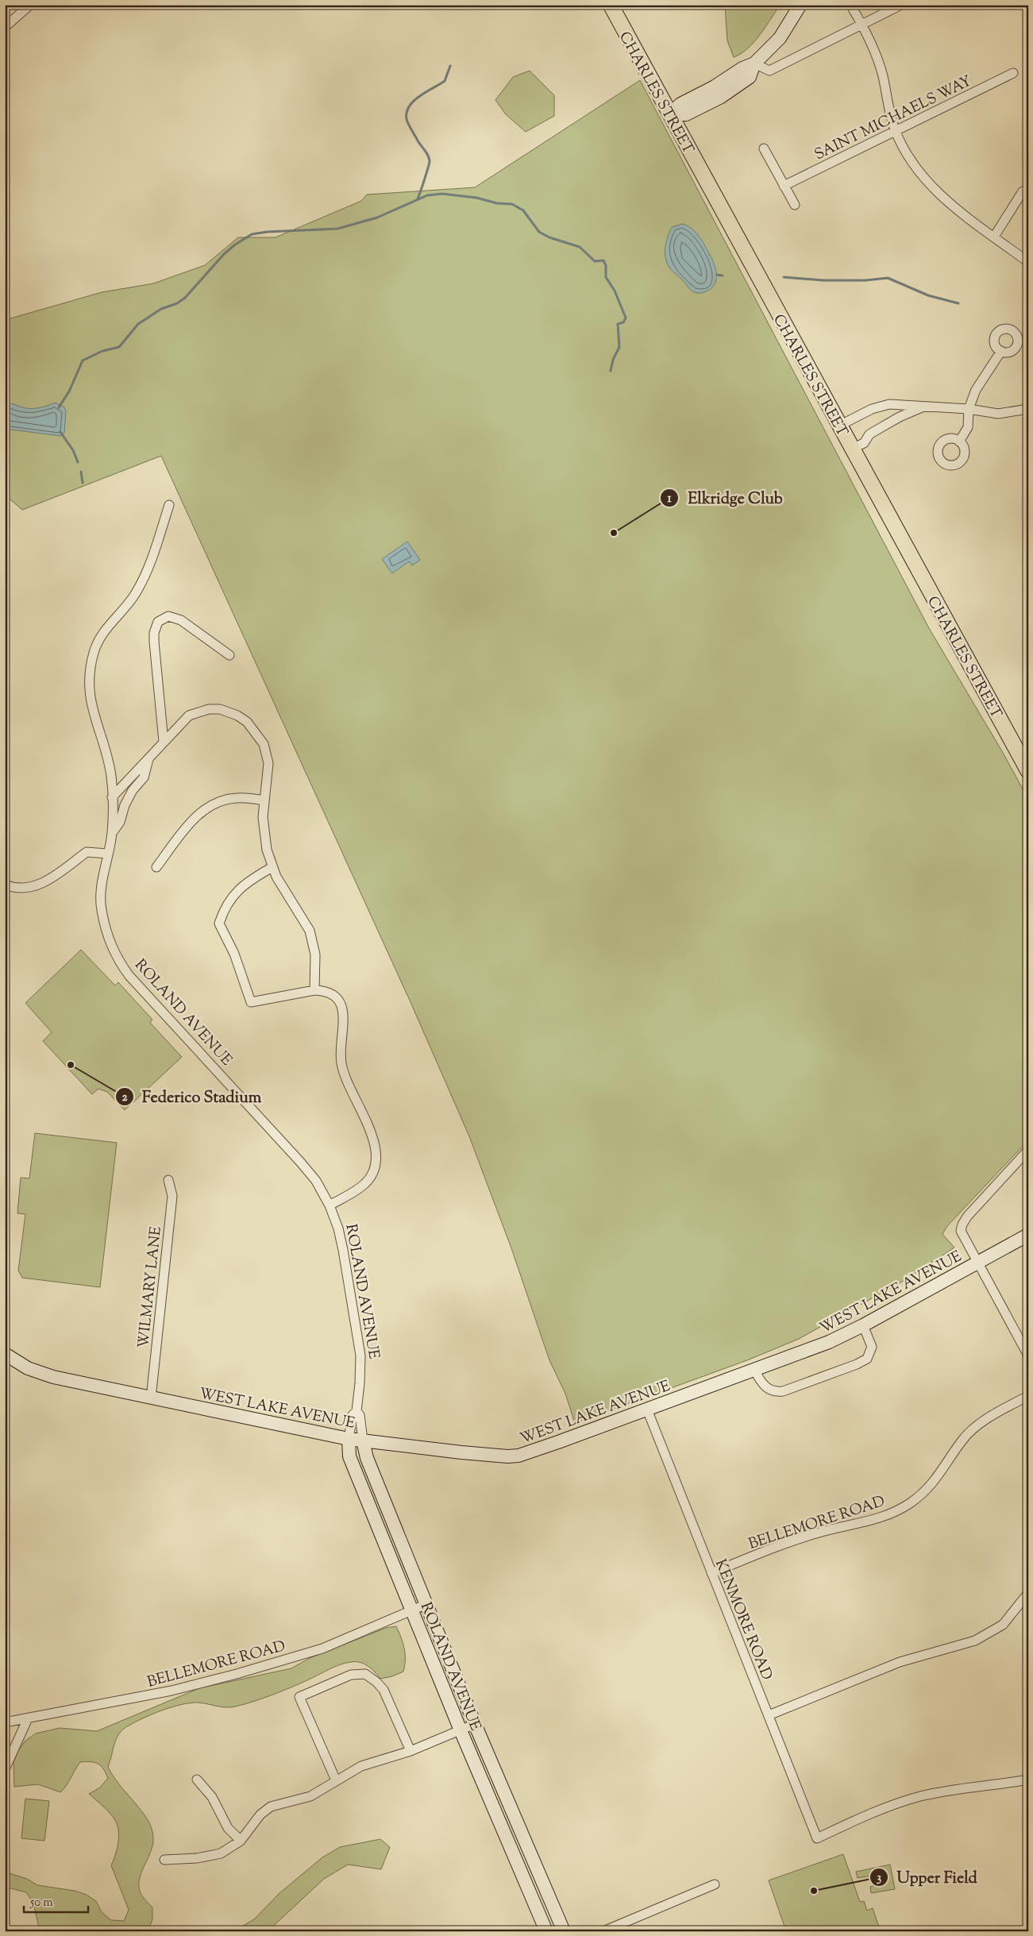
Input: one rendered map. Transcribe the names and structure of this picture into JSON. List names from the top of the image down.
{
  "streets": {
    "main road": ["CHARLES STREET"],
    "street": [
      "SAINT MICHAELS WAY",
      "ROLAND AVENUE",
      "WILMARY LANE",
      "WEST LAKE AVENUE",
      "BELLEMORE ROAD",
      "KENMORE ROAD"
    ]
  },
  "crossings": [
    ["ROLAND AVENUE", "WEST LAKE AVENUE"],
    ["ROLAND AVENUE", "BELLEMORE ROAD"],
    ["WILMARY LANE", "WEST LAKE AVENUE"],
    ["WEST LAKE AVENUE", "KENMORE ROAD"],
    ["BELLEMORE ROAD", "KENMORE ROAD"]
  ],
  "places": ["Elkridge Club", "Federico Stadium", "Upper Field"],
  "scale_bar": "50 m"
}
